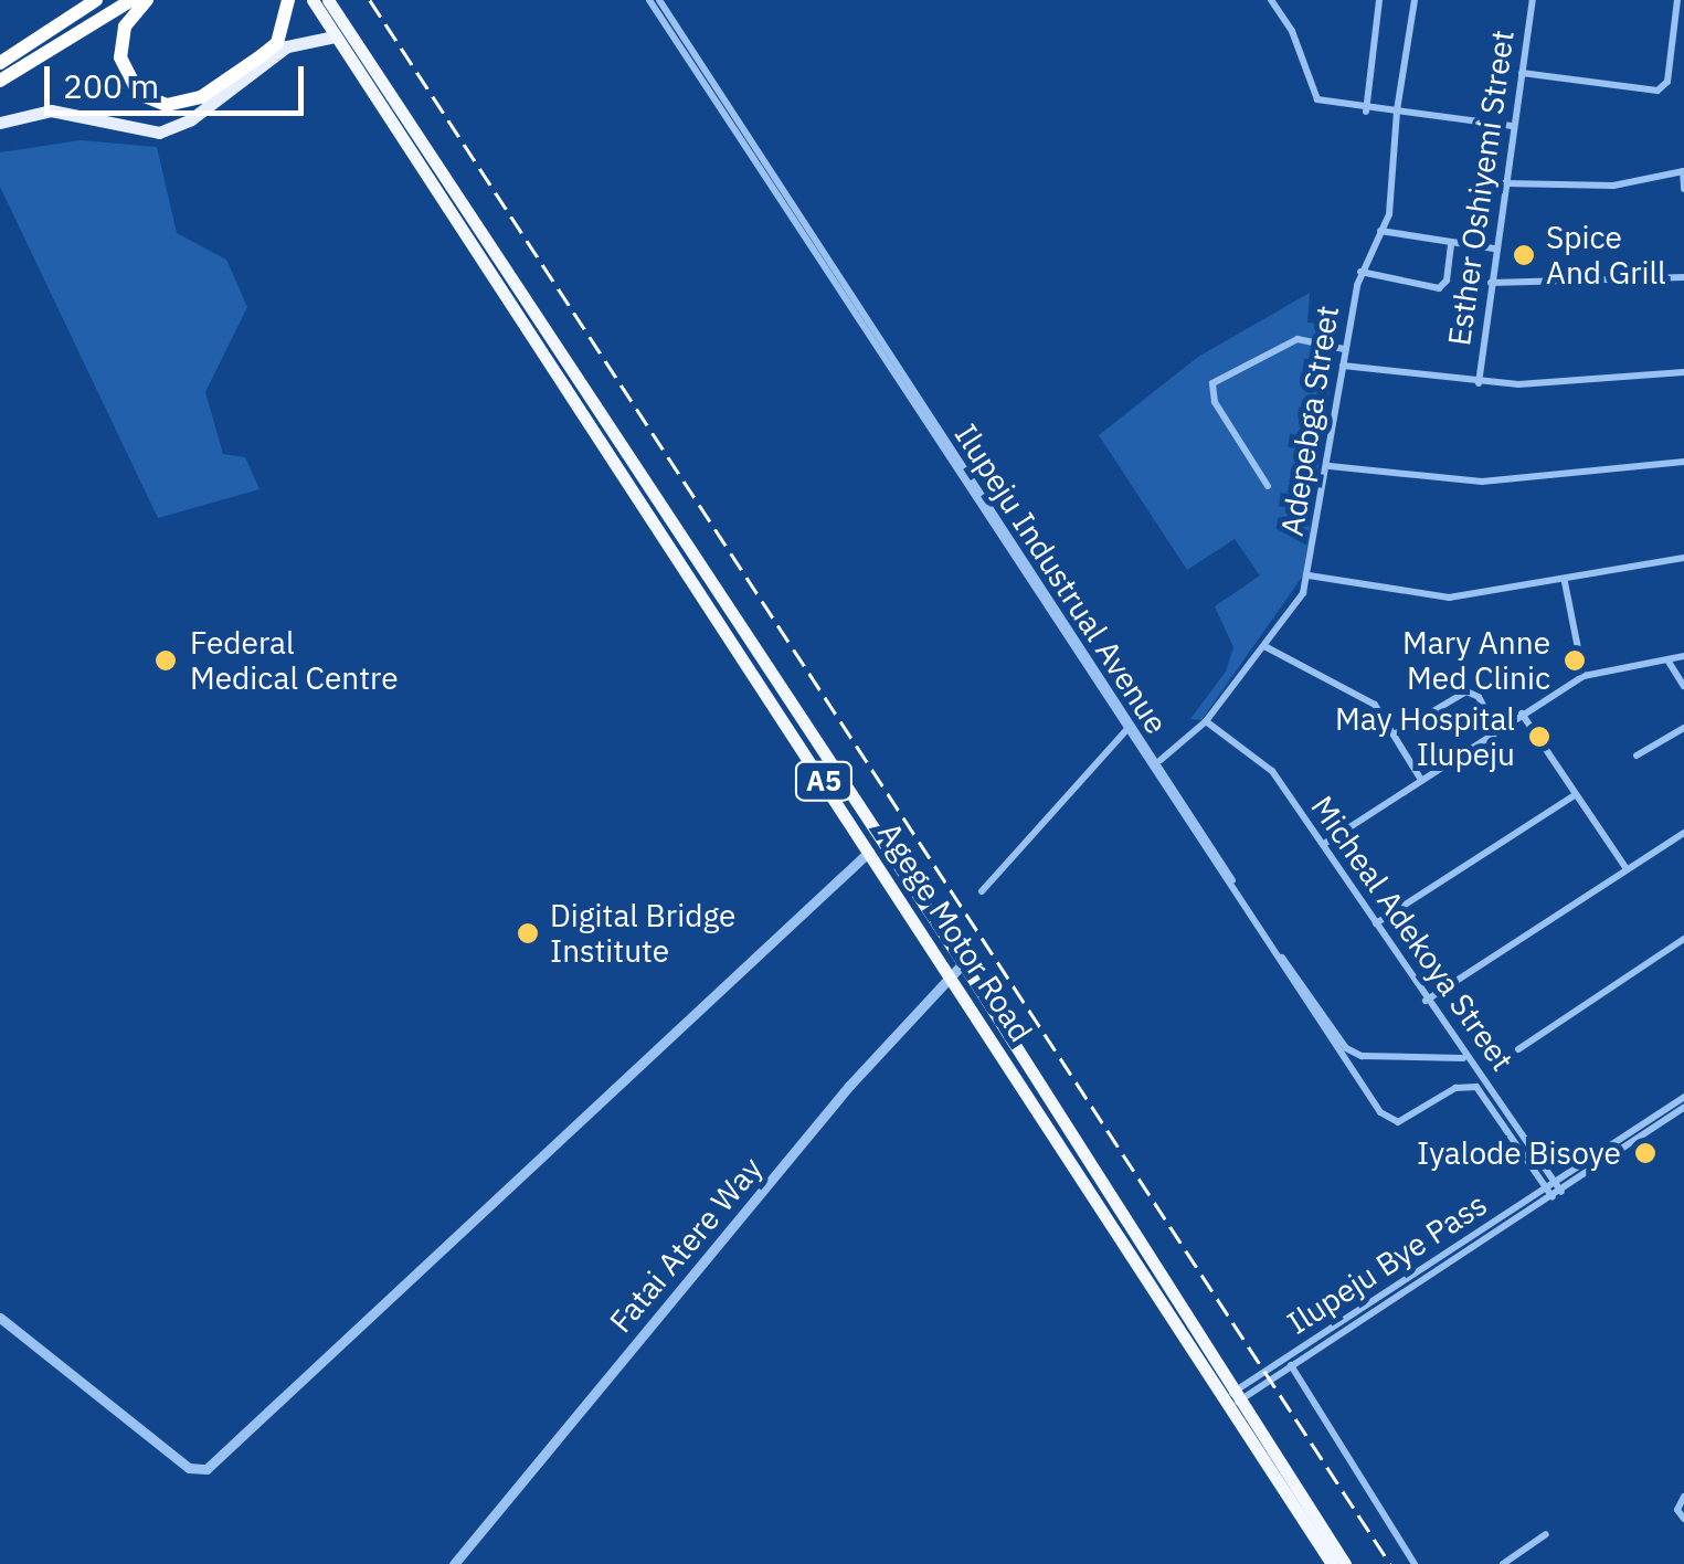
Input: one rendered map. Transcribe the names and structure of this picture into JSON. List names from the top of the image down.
{
  "streets": {
    "highway": ["A5", "Agege Motor Road"],
    "street": [
      "Esther Oshiyemi Street",
      "Adepebga Street",
      "Ilupeju Industrual Avenue",
      "Micheal Adekoya Street",
      "Fatai Atere Way",
      "Ilupeju Bye Pass"
    ]
  },
  "crossings": [
    ["Adepebga Street", "Ilupeju Industrual Avenue"],
    ["Adepebga Street", "Micheal Adekoya Street"],
    ["Ilupeju Industrual Avenue", "Micheal Adekoya Street"],
    ["Agege Motor Road", "Fatai Atere Way"],
    ["Agege Motor Road", "Ilupeju Bye Pass"],
    ["Micheal Adekoya Street", "Ilupeju Bye Pass"]
  ],
  "places": [
    "Spice And Grill",
    "Federal Medical Centre",
    "Mary Anne Med Clinic",
    "May Hospital Ilupeju",
    "Digital Bridge Institute",
    "Iyalode Bisoye"
  ],
  "scale_bar": "200 m"
}
